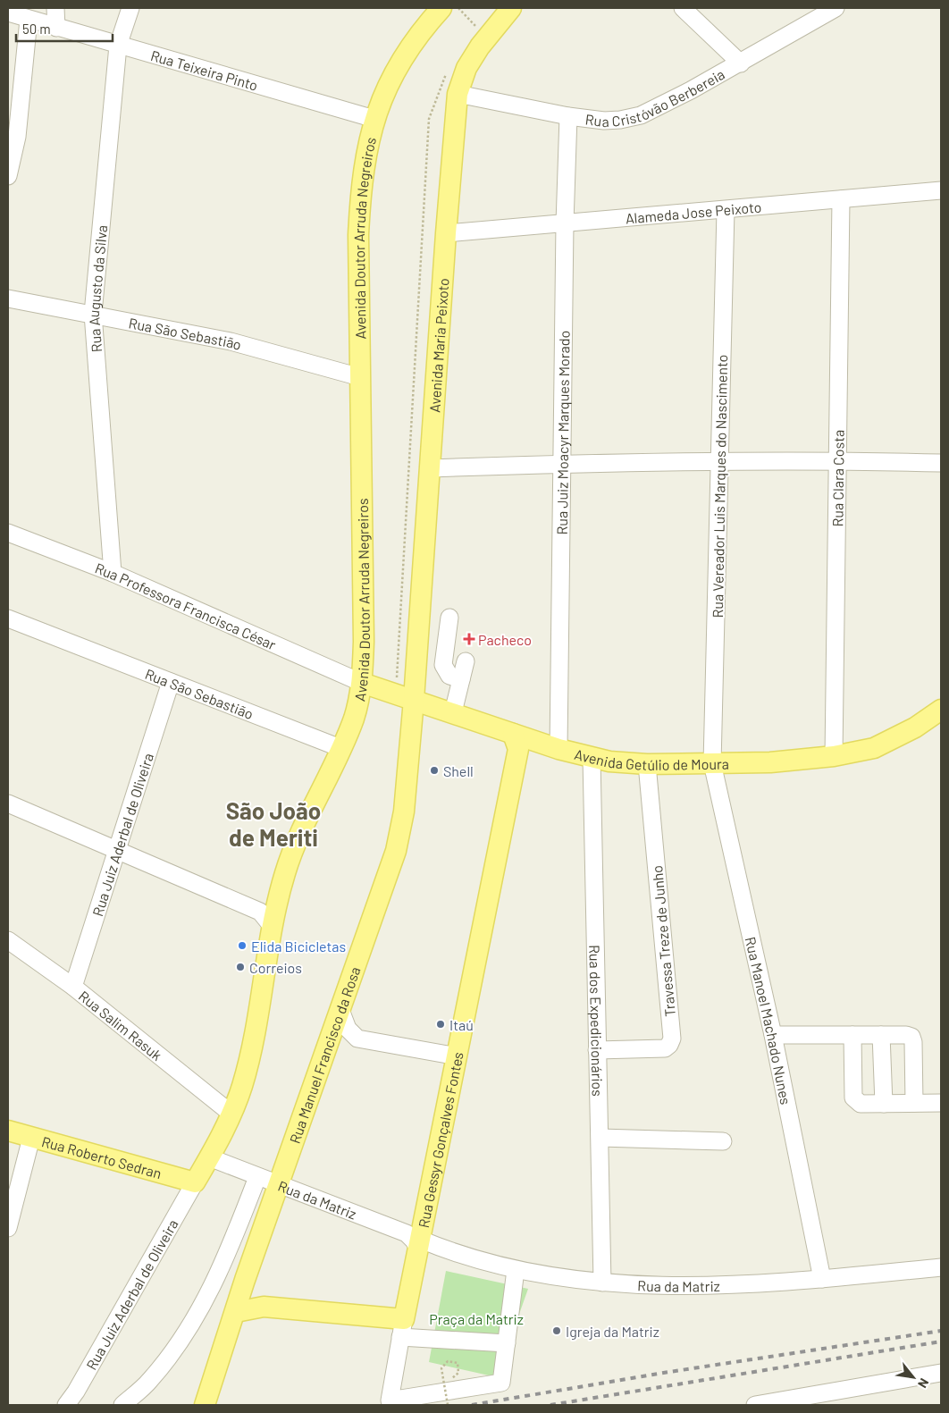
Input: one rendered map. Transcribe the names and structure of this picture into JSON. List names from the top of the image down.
{
  "streets": {
    "main road": [
      "Avenida Doutor Arruda Negreiros",
      "Avenida Maria Peixoto",
      "Avenida Getúlio de Moura",
      "Rua Manuel Francisco da Rosa",
      "Rua Gessyr Gonçalves Fontes",
      "Rua Roberto Sedran"
    ],
    "street": [
      "Rua Teixeira Pinto",
      "Rua Cristóvão Berbereia",
      "Alameda Jose Peixoto",
      "Rua Augusto da Silva",
      "Rua São Sebastião",
      "Rua Juiz Moacyr Marques Morado",
      "Rua Clara Costa",
      "Rua Vereador Luis Marques do Nascimento",
      "Rua Professora Francisca César",
      "Rua Juiz Aderbal de Oliveira",
      "Travessa Treze de Junho",
      "Rua dos Expedicionários",
      "Rua Manoel Machado Nunes",
      "Rua Salim Rasuk",
      "Rua da Matriz"
    ]
  },
  "crossings": [
    ["Rua Teixeira Pinto", "Avenida Doutor Arruda Negreiros"],
    ["Rua Teixeira Pinto", "Rua Augusto da Silva"],
    ["Rua Cristóvão Berbereia", "Avenida Maria Peixoto"],
    ["Rua Cristóvão Berbereia", "Rua Juiz Moacyr Marques Morado"],
    ["Alameda Jose Peixoto", "Avenida Maria Peixoto"],
    ["Alameda Jose Peixoto", "Rua Juiz Moacyr Marques Morado"],
    ["Alameda Jose Peixoto", "Rua Clara Costa"],
    ["Alameda Jose Peixoto", "Rua Vereador Luis Marques do Nascimento"],
    ["Avenida Doutor Arruda Negreiros", "Rua São Sebastião"],
    ["Avenida Doutor Arruda Negreiros", "Rua Professora Francisca César"],
    ["Avenida Doutor Arruda Negreiros", "Avenida Getúlio de Moura"],
    ["Avenida Doutor Arruda Negreiros", "Rua Juiz Aderbal de Oliveira"],
    ["Avenida Doutor Arruda Negreiros", "Rua Salim Rasuk"],
    ["Avenida Doutor Arruda Negreiros", "Rua Roberto Sedran"],
    ["Avenida Doutor Arruda Negreiros", "Rua da Matriz"],
    ["Rua Augusto da Silva", "Rua São Sebastião"],
    ["Rua Augusto da Silva", "Rua Professora Francisca César"],
    ["Rua São Sebastião", "Rua Juiz Aderbal de Oliveira"],
    ["Avenida Maria Peixoto", "Avenida Getúlio de Moura"],
    ["Avenida Maria Peixoto", "Rua Manuel Francisco da Rosa"],
    ["Rua Juiz Moacyr Marques Morado", "Avenida Getúlio de Moura"],
    ["Rua Clara Costa", "Avenida Getúlio de Moura"],
    ["Rua Vereador Luis Marques do Nascimento", "Avenida Getúlio de Moura"],
    ["Rua Vereador Luis Marques do Nascimento", "Rua Manoel Machado Nunes"],
    ["Rua Professora Francisca César", "Avenida Getúlio de Moura"],
    ["Avenida Getúlio de Moura", "Travessa Treze de Junho"],
    ["Avenida Getúlio de Moura", "Rua dos Expedicionários"],
    ["Avenida Getúlio de Moura", "Rua Manoel Machado Nunes"],
    ["Avenida Getúlio de Moura", "Rua Manuel Francisco da Rosa"],
    ["Avenida Getúlio de Moura", "Rua Gessyr Gonçalves Fontes"],
    ["Rua Juiz Aderbal de Oliveira", "Rua Salim Rasuk"],
    ["Rua Juiz Aderbal de Oliveira", "Rua Roberto Sedran"],
    ["Travessa Treze de Junho", "Rua dos Expedicionários"],
    ["Rua dos Expedicionários", "Rua da Matriz"],
    ["Rua Manoel Machado Nunes", "Rua da Matriz"],
    ["Rua Manuel Francisco da Rosa", "Rua da Matriz"],
    ["Rua Gessyr Gonçalves Fontes", "Rua da Matriz"]
  ],
  "districts": ["São João de Meriti"],
  "parks": ["Praça da Matriz"],
  "places": {
    "health": ["Pacheco"],
    "other": [
      "Shell",
      "Elida Bicicletas",
      "Correios",
      "Itaú",
      "Igreja da Matriz"
    ]
  },
  "scale_bar": "50 m",
  "north": "bottom right"
}
